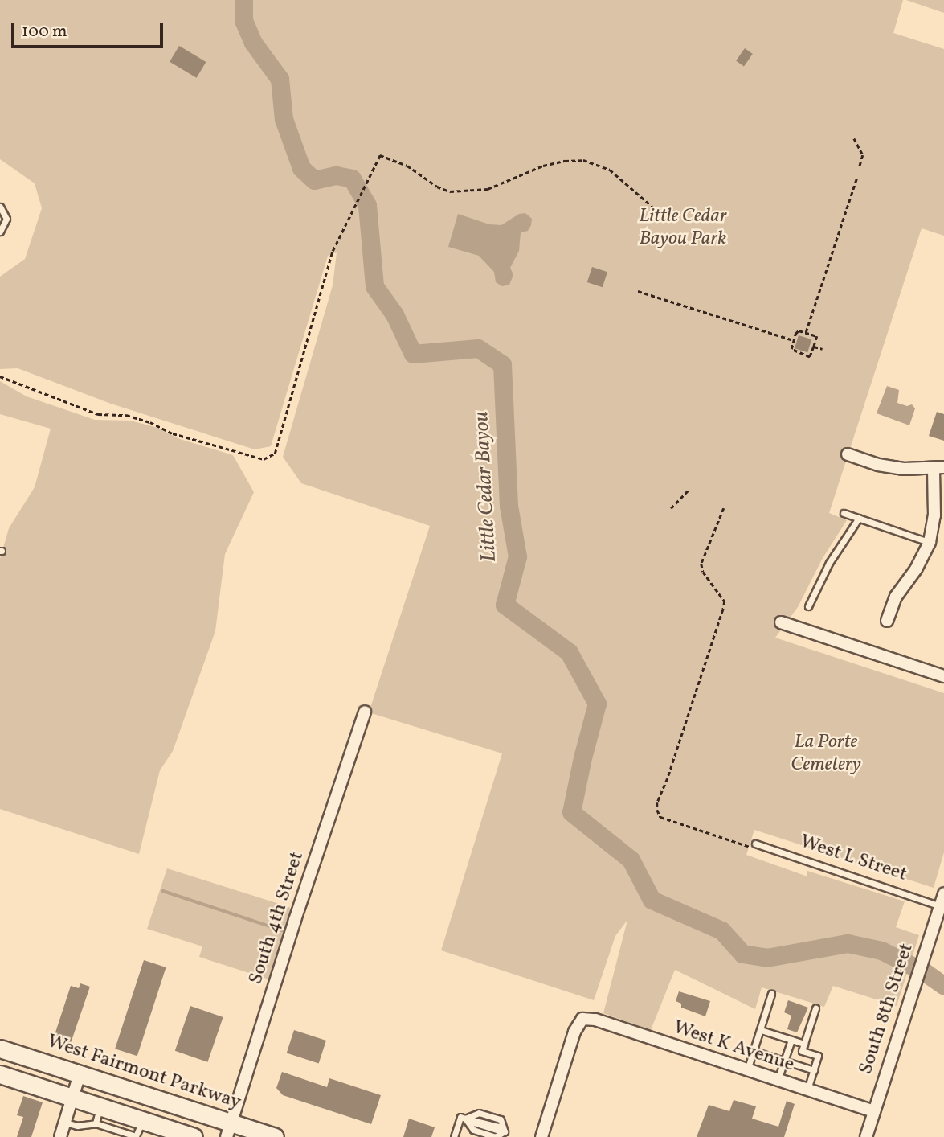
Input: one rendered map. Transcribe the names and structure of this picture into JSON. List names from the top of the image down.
{
  "streets": {
    "main road": ["West Fairmont Parkway"],
    "street": ["South 4th Street", "South 8th Street", "West K Avenue"],
    "lane": ["West L Street"]
  },
  "crossings": [
    ["West L Street", "South 8th Street"],
    ["South 4th Street", "West Fairmont Parkway"],
    ["South 8th Street", "West K Avenue"]
  ],
  "water": ["Little Cedar Bayou"],
  "parks": ["Little Cedar Bayou Park", "La Porte Cemetery"],
  "scale_bar": "100 m"
}
